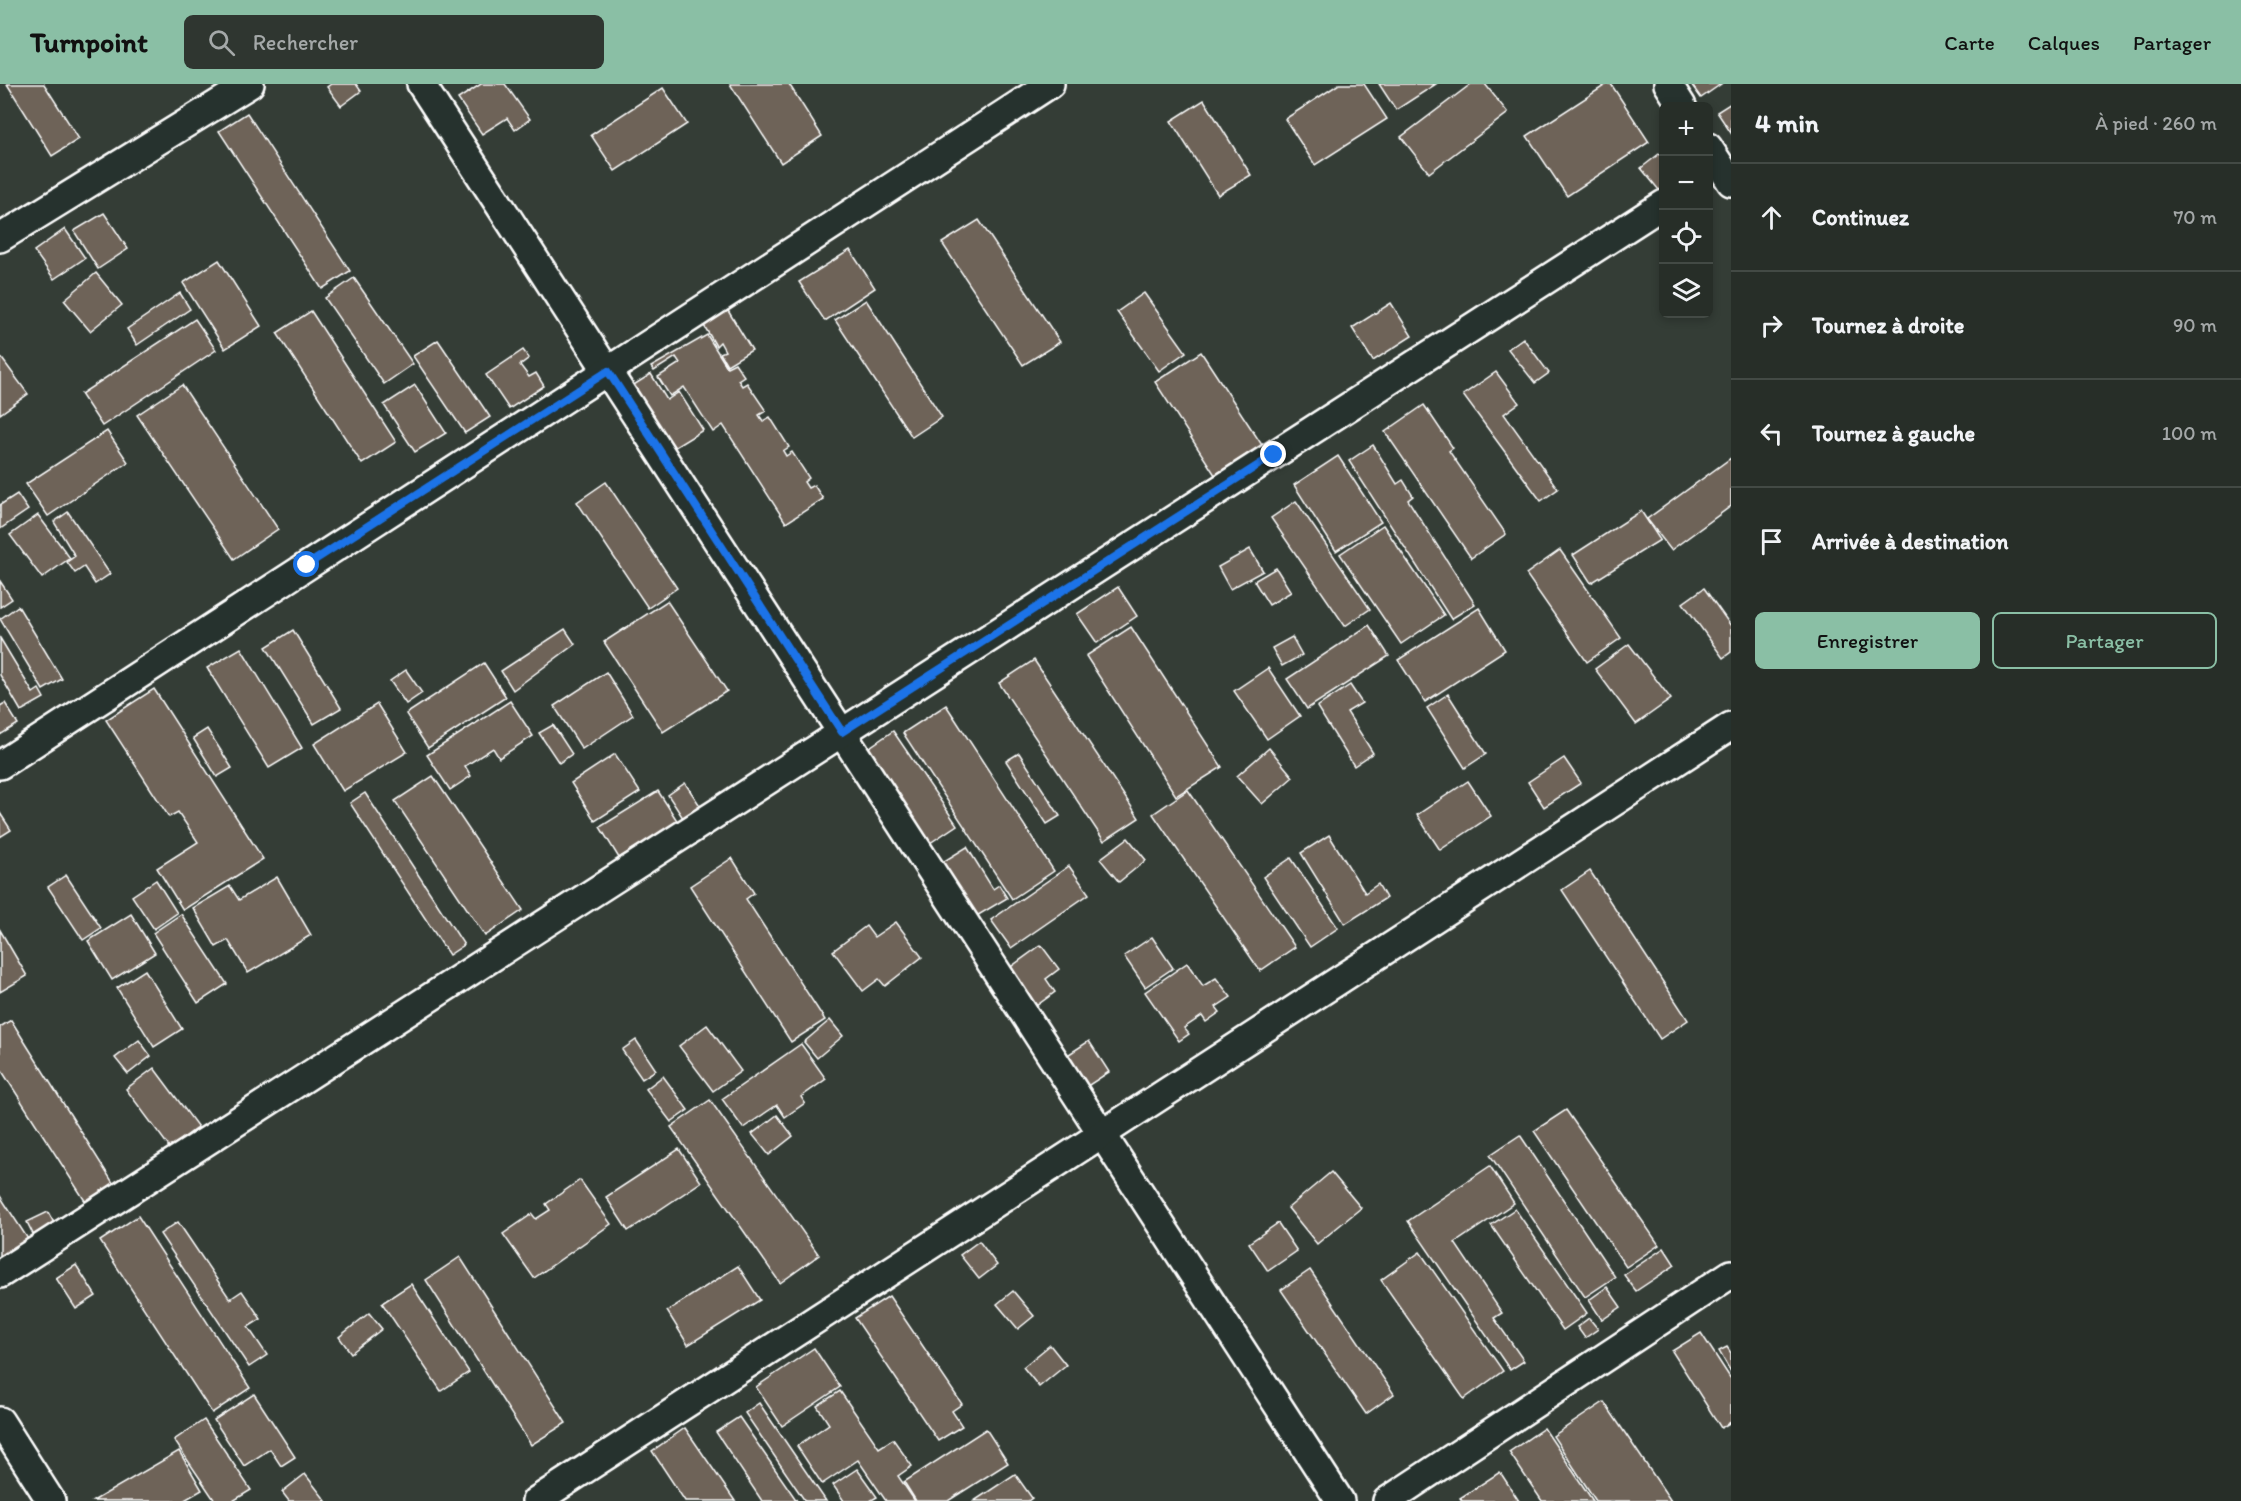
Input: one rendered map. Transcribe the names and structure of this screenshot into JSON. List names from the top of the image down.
{
  "page": {
    "header": "Turnpoint",
    "search": "Rechercher",
    "nav": ["Carte", "Calques", "Partager"],
    "heading": ["4 min", "À pied · 260 m"],
    "map_buttons": ["+", "−"],
    "list": [
      ["Continuez", "70 m"],
      ["Tournez à droite", "90 m"],
      ["Tournez à gauche", "100 m"],
      "Arrivée à destination"
    ],
    "buttons": ["Enregistrer", "Partager"]
  }
}
